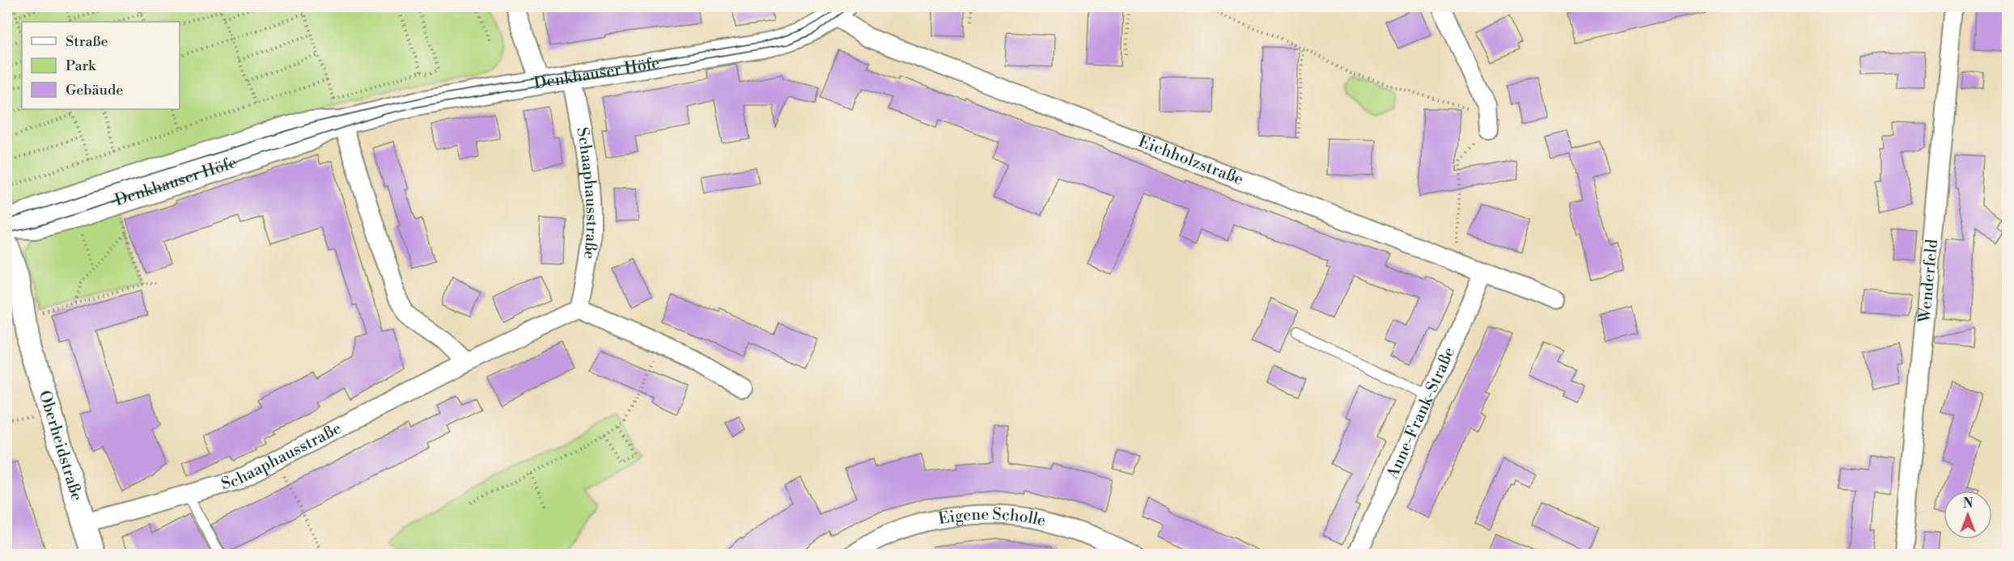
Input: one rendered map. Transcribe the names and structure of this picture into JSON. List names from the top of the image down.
{
  "streets": {
    "street": [
      "Denkhauser Höfe",
      "Eichholzstraße",
      "Schaaphausstraße",
      "Wenderfeld",
      "Anne-Frank-Straße",
      "Oberheidstraße",
      "Eigene Scholle"
    ]
  },
  "crossings": [
    ["Denkhauser Höfe", "Eichholzstraße"],
    ["Denkhauser Höfe", "Schaaphausstraße"],
    ["Eichholzstraße", "Anne-Frank-Straße"],
    ["Schaaphausstraße", "Oberheidstraße"]
  ],
  "legend": ["Straße", "Park", "Gebäude"],
  "north": "top"
}
